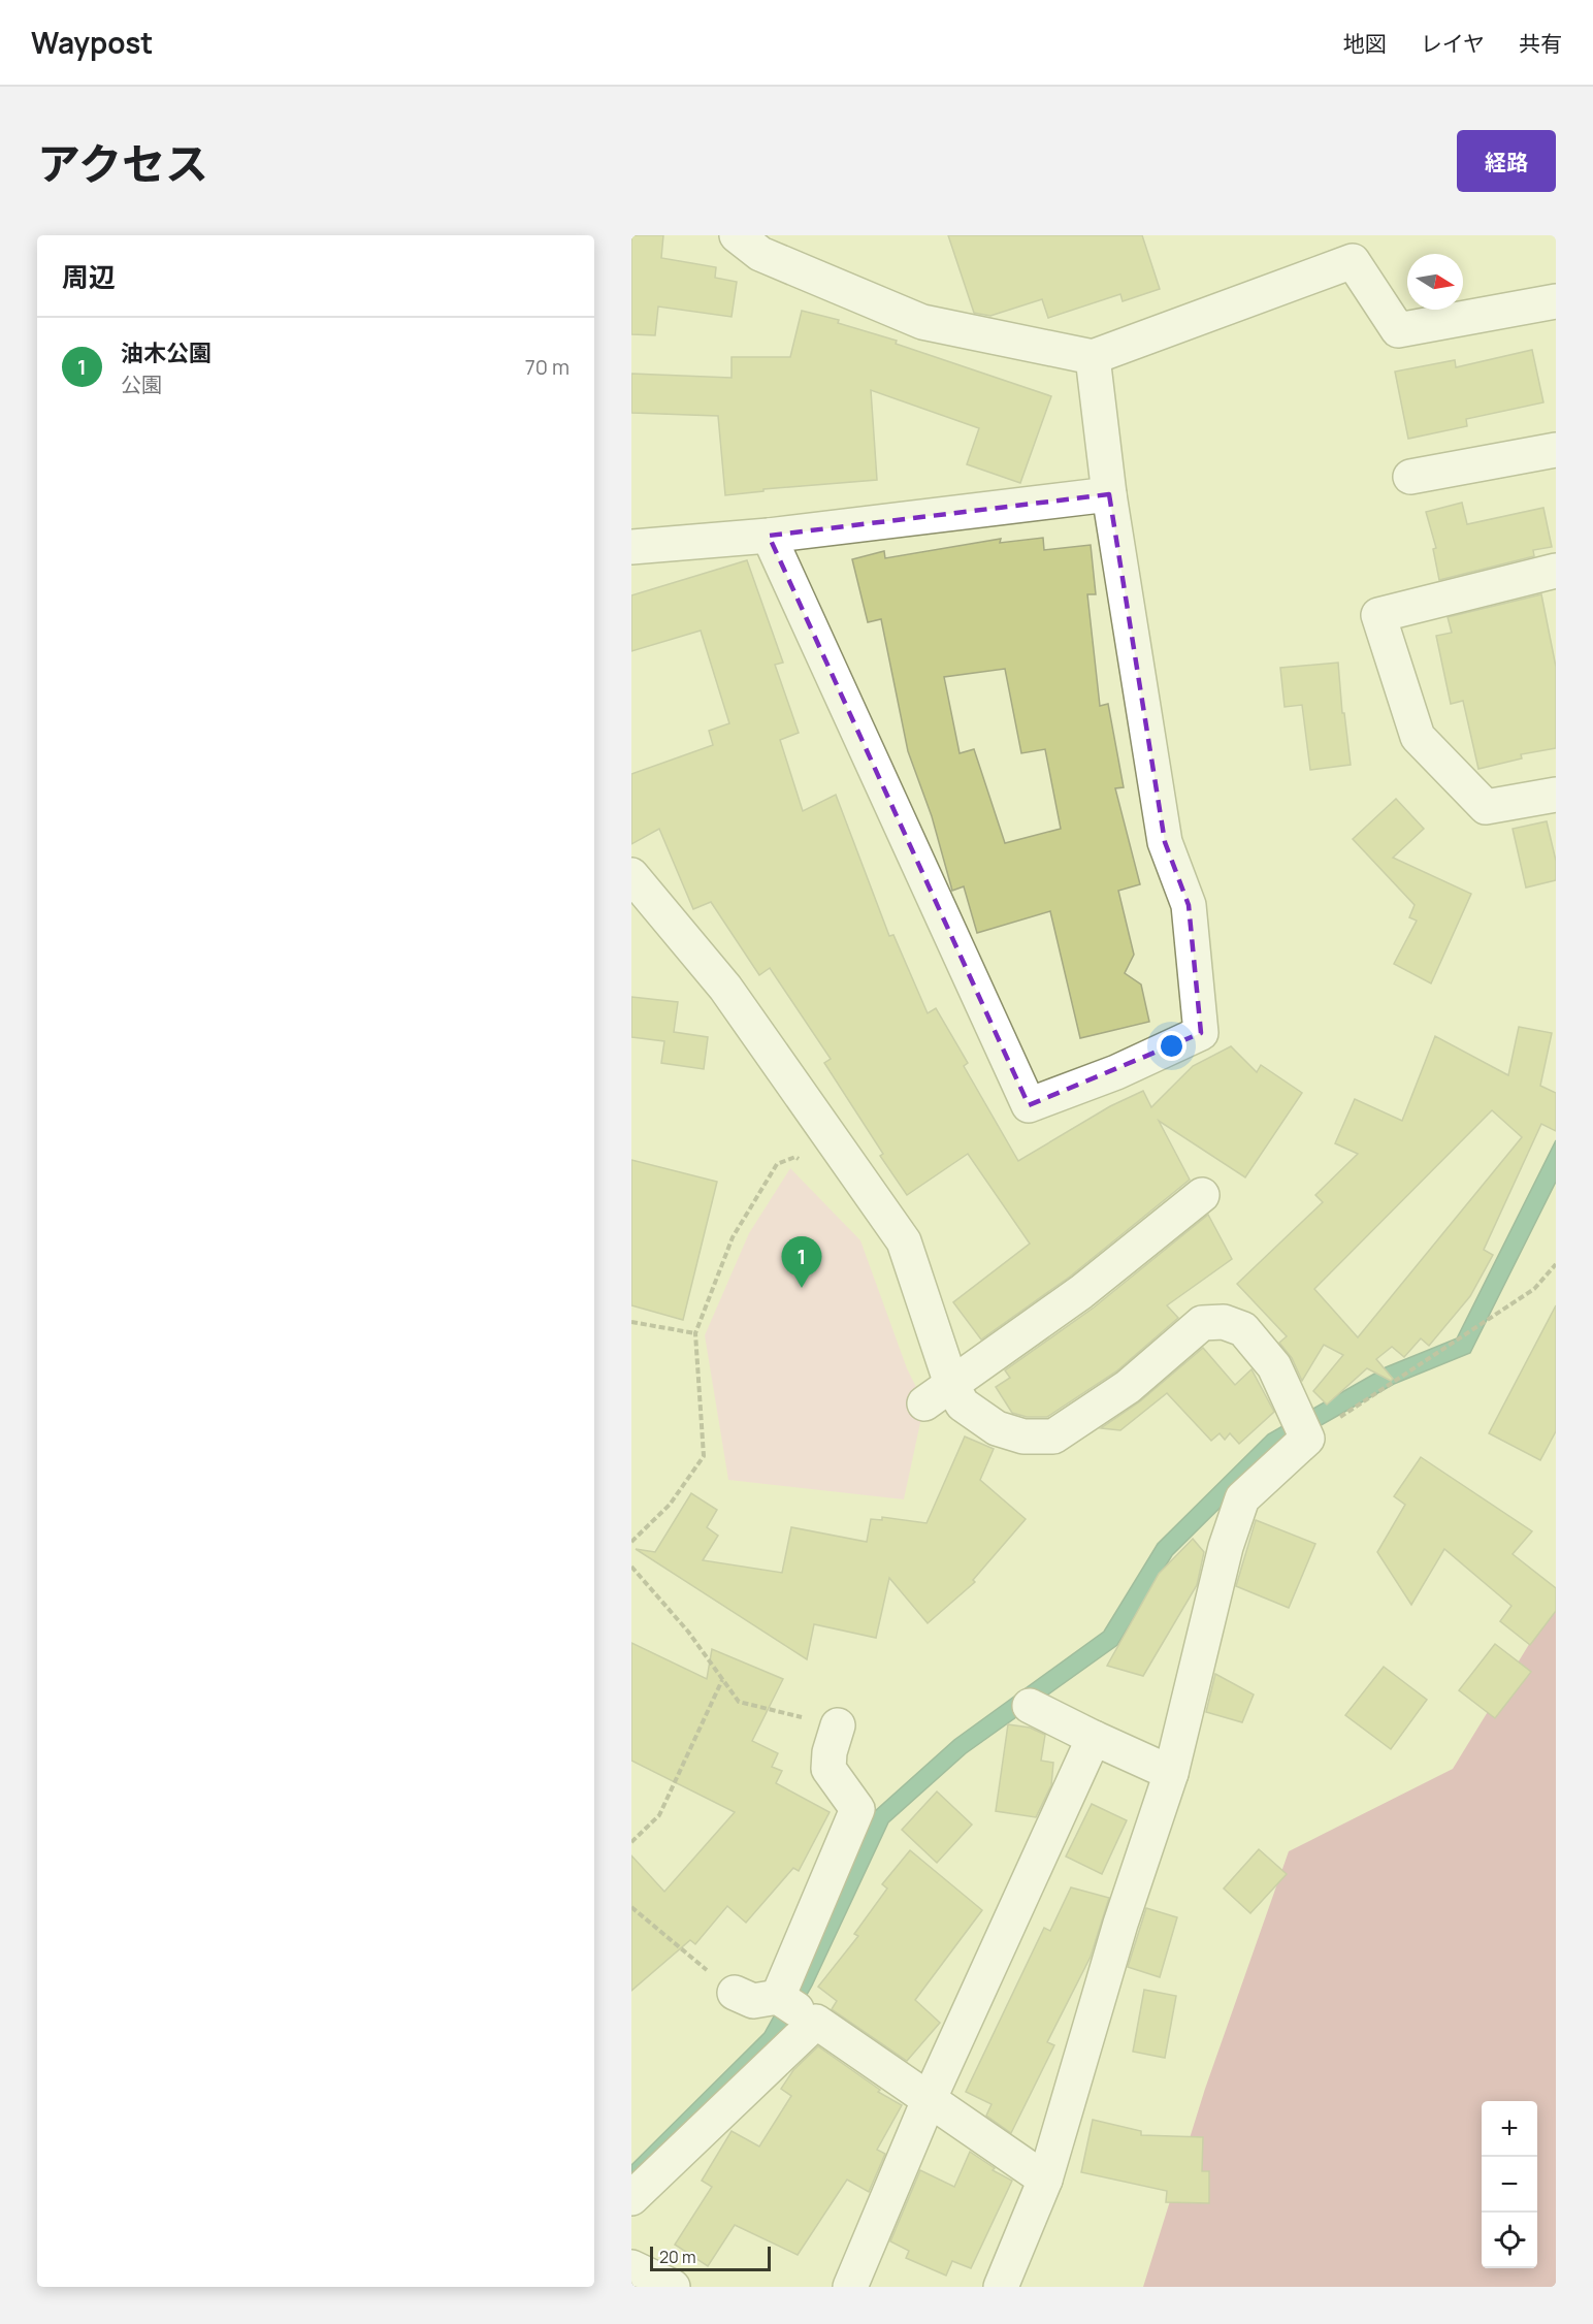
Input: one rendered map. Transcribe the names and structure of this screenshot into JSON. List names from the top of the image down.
{
  "scale_bar": "20 m",
  "north": "right",
  "page": {
    "header": "Waypost",
    "nav": ["地図", "レイヤ", "共有"],
    "title": "アクセス",
    "buttons": "経路",
    "heading": "周辺",
    "list": [
      {
        "mark": "1",
        "name": "油木公園",
        "note": "公園",
        "value": "70 m"
      }
    ],
    "pins": "1",
    "map_buttons": ["+", "−"],
    "scale": "20 m"
  }
}
